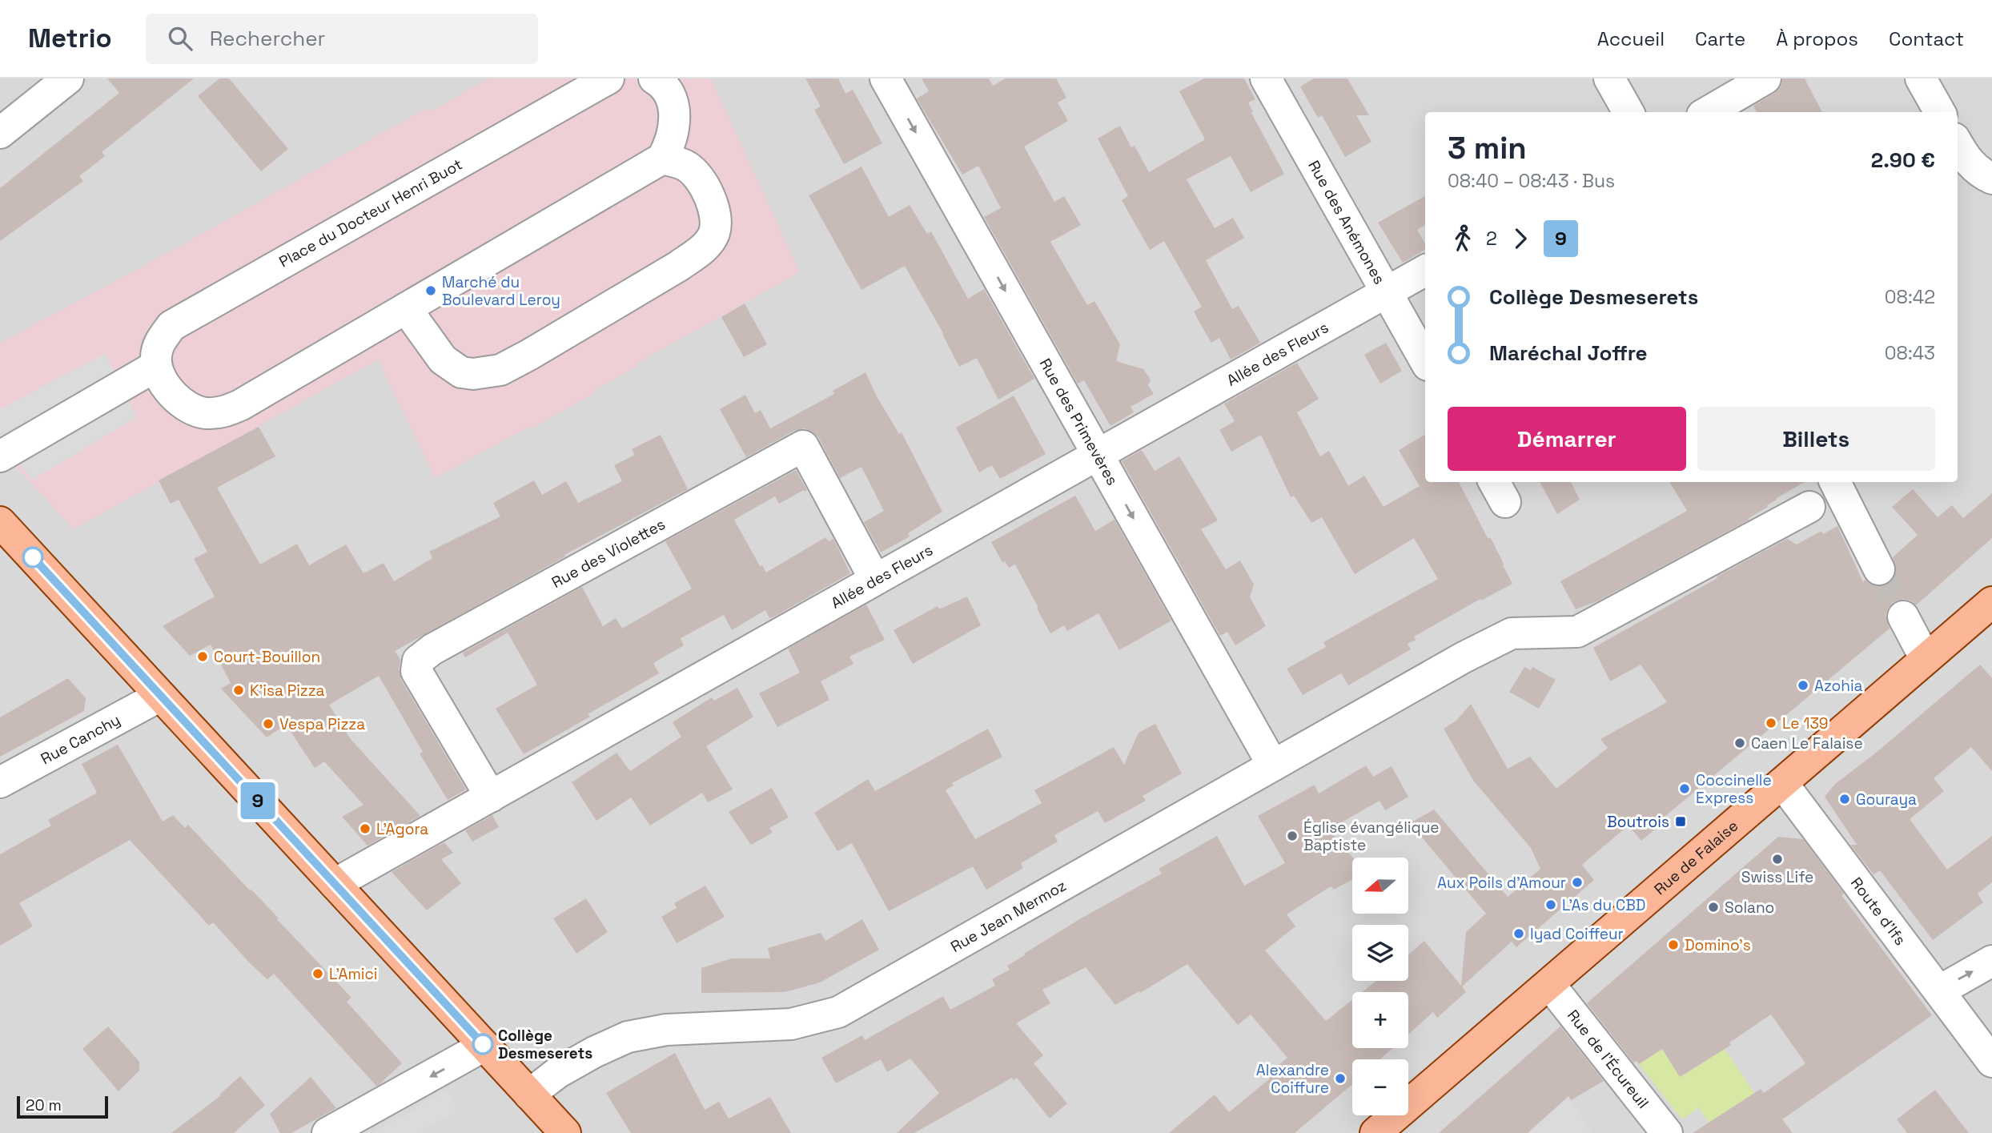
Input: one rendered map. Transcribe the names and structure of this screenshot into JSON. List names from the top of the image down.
{
  "streets": {
    "main road": ["Rue de Falaise"],
    "street": [
      "Place du Docteur Henri Buot",
      "Rue des Anémones",
      "Allée des Fleurs",
      "Rue des Primevères",
      "Rue des Violettes",
      "Rue Canchy",
      "Route d'Ifs",
      "Rue Jean Mermoz",
      "Rue de l'Écureuil"
    ]
  },
  "crossings": [
    ["Rue des Anémones", "Allée des Fleurs"],
    ["Allée des Fleurs", "Rue des Primevères"],
    ["Allée des Fleurs", "Rue des Violettes"],
    ["Rue des Primevères", "Rue Jean Mermoz"],
    ["Rue de Falaise", "Route d'Ifs"],
    ["Rue de Falaise", "Rue de l'Écureuil"]
  ],
  "one_way": ["Rue des Primevères"],
  "places": {
    "other": [
      "Marché du Boulevard Leroy",
      "Court-Bouillon",
      "Azohia",
      "K’isa Pizza",
      "Le 139",
      "Vespa Pizza",
      "Caen Le Falaise",
      "Coccinelle Express",
      "Gouraya",
      "L'Agora",
      "Église évangélique Baptiste",
      "Swiss Life",
      "Aux Poils d'Amour",
      "L'As du CBD",
      "Solano",
      "Iyad Coiffeur",
      "Domino's",
      "L'Amici",
      "Collège Desmeserets",
      "Alexandre Coiffure"
    ],
    "transit": ["Boutrois"]
  },
  "lines": ["bus line 9"],
  "scale_bar": "20 m",
  "north": "left",
  "page": {
    "header": "Metrio",
    "search": "Rechercher",
    "nav": [
      "Accueil",
      "Carte",
      "À propos",
      "Contact"
    ],
    "on_map": "9",
    "heading": ["3 min", "08:40 – 08:43 · Bus", "2.90 €"],
    "legs": ["2", "9"],
    "list": [
      {
        "name": "Collège Desmeserets",
        "value": "08:42"
      },
      {
        "name": "Maréchal Joffre",
        "value": "08:43"
      }
    ],
    "buttons": ["Démarrer", "Billets"],
    "map_buttons": ["+", "−"],
    "scale": "20 m"
  }
}
